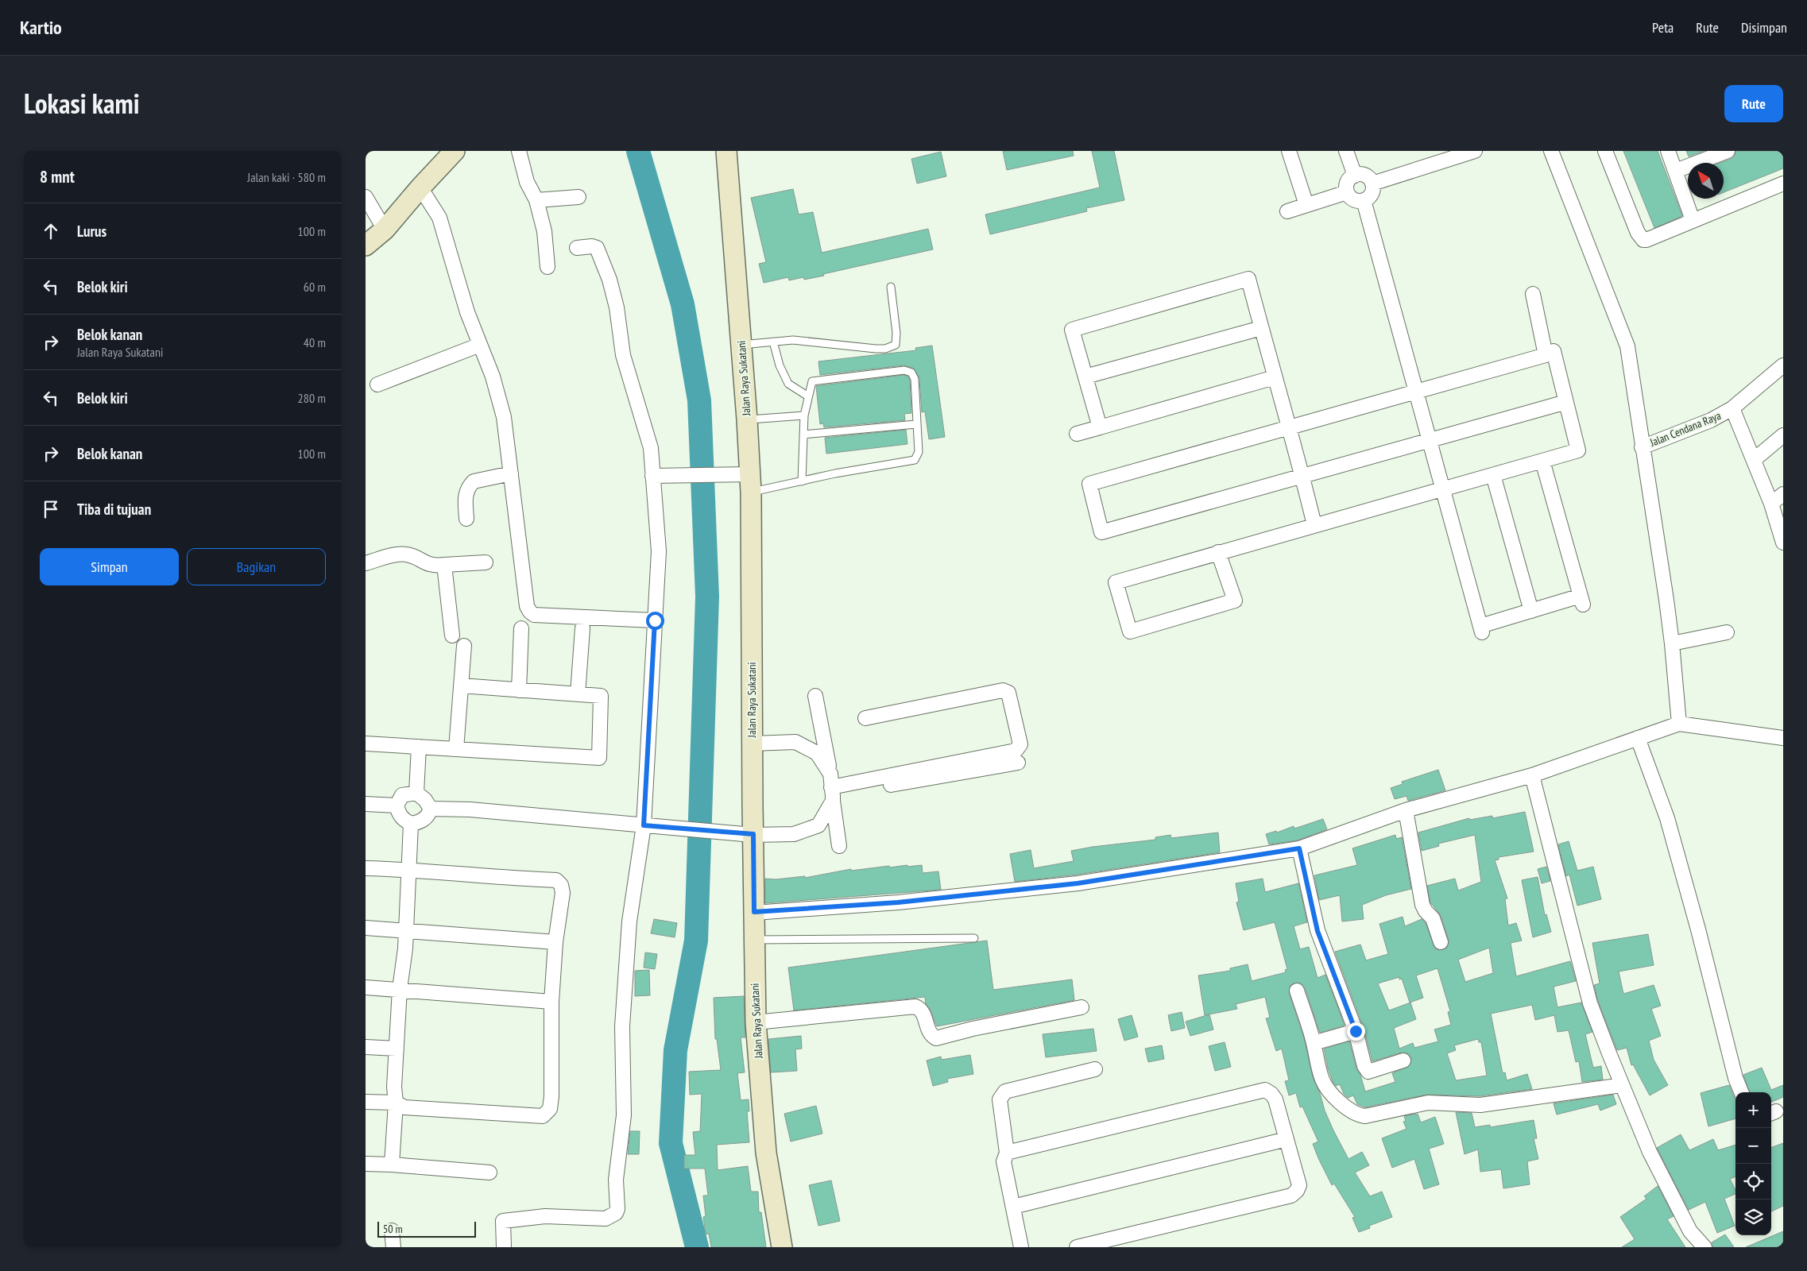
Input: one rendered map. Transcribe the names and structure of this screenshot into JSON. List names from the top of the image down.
{
  "streets": {
    "main road": ["Jalan Raya Sukatani"],
    "street": ["Jalan Cendana Raya"]
  },
  "scale_bar": "50 m",
  "north": "top left",
  "page": {
    "header": "Kartio",
    "nav": ["Peta", "Rute", "Disimpan"],
    "title": "Lokasi kami",
    "buttons": [
      "Rute",
      ["Simpan", "Bagikan"]
    ],
    "heading": ["8 mnt", "Jalan kaki · 580 m"],
    "list": [
      ["Lurus", "100 m"],
      ["Belok kiri", "60 m"],
      ["Belok kanan", "Jalan Raya Sukatani", "40 m"],
      ["Belok kiri", "280 m"],
      ["Belok kanan", "100 m"],
      "Tiba di tujuan"
    ],
    "map_buttons": ["+", "−"],
    "scale": "50 m"
  }
}
